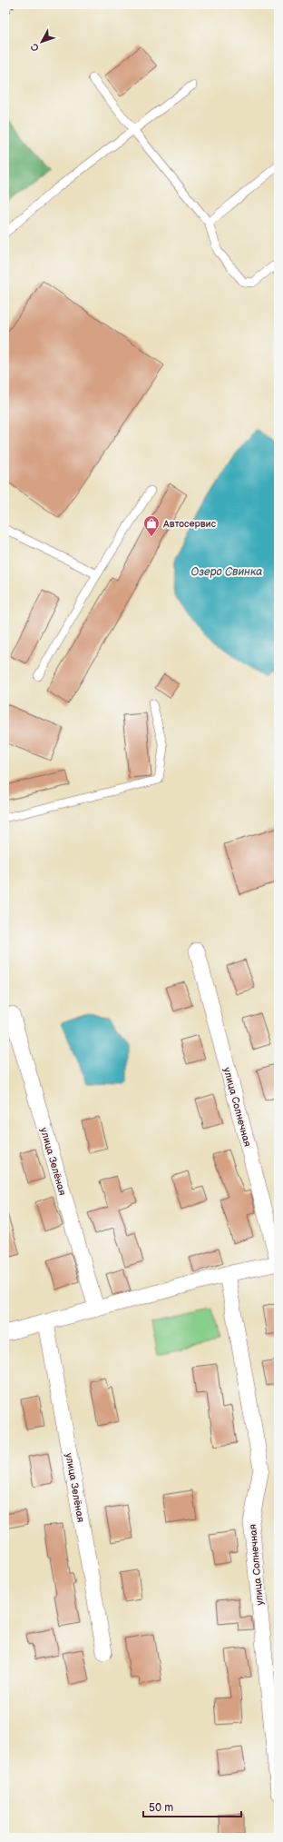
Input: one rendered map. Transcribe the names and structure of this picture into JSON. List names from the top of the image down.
{
  "streets": {
    "street": ["улица Солнечная", "улица Зелёная"]
  },
  "water": ["Озеро Свинка"],
  "places": {
    "shop": ["Автосервис"]
  },
  "scale_bar": "50 m",
  "north": "bottom left"
}
